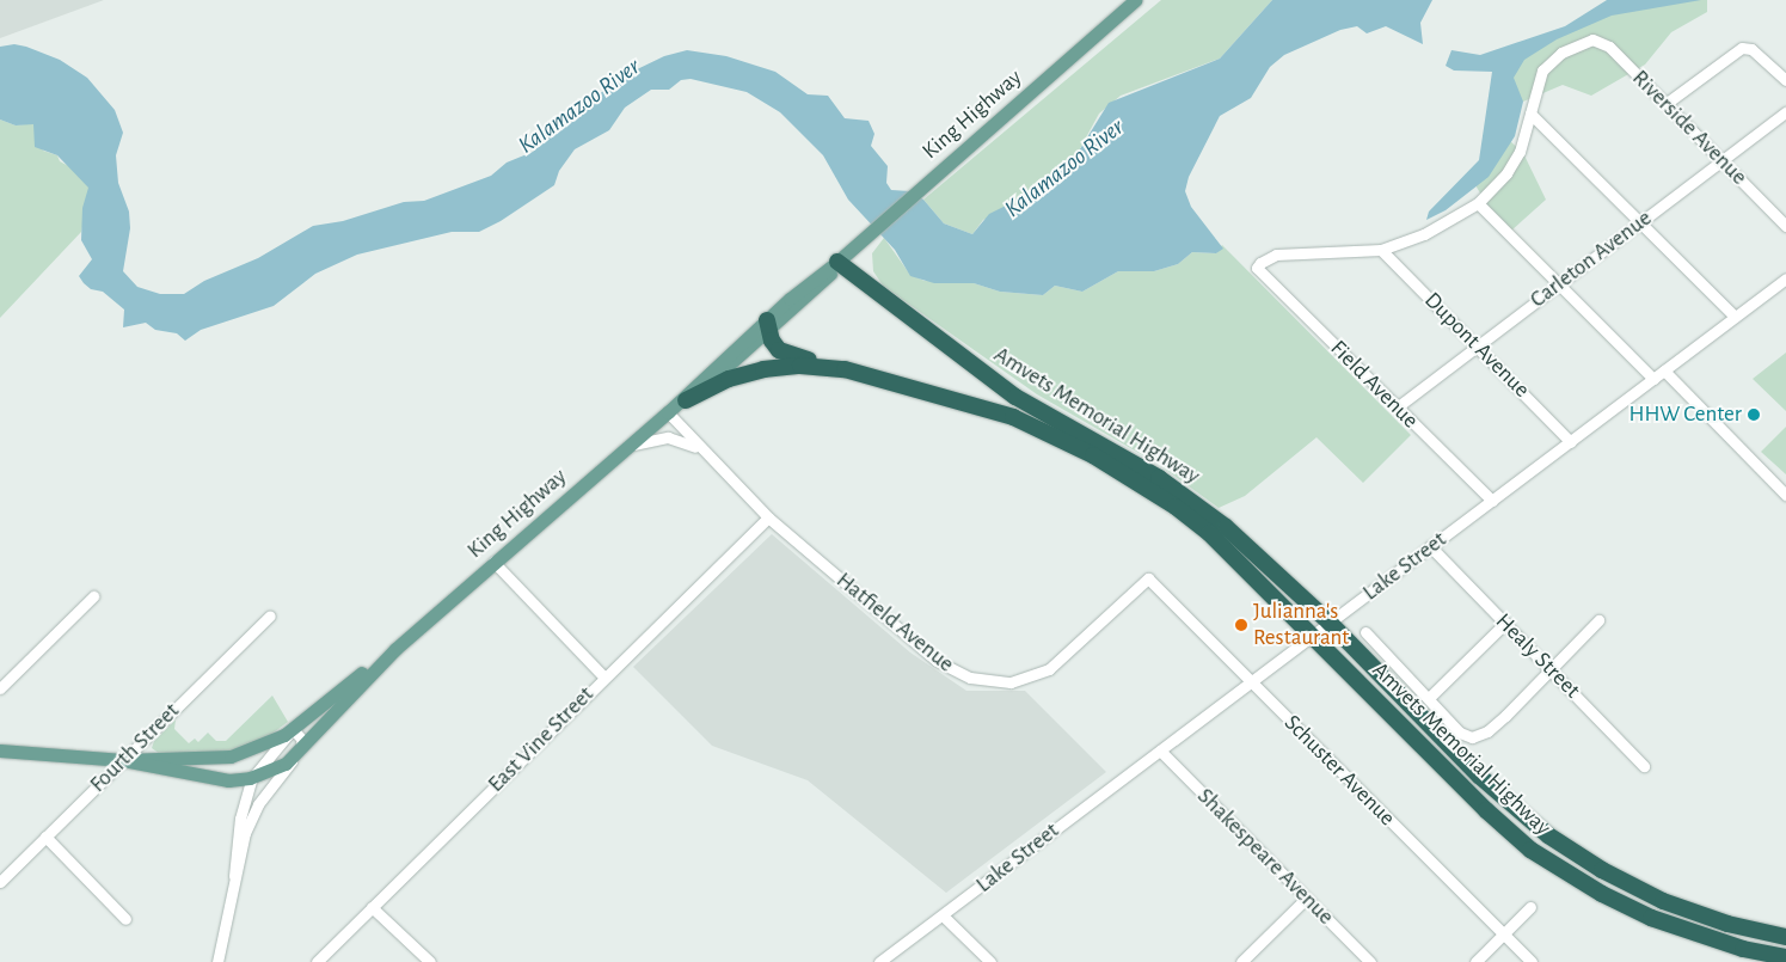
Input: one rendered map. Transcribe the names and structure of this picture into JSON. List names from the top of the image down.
{
  "streets": {
    "highway": ["Amvets Memorial Highway"],
    "main road": ["King Highway"],
    "street": [
      "Riverside Avenue",
      "Carleton Avenue",
      "Dupont Avenue",
      "Field Avenue",
      "Lake Street",
      "Hatfield Avenue",
      "Healy Street",
      "East Vine Street",
      "Fourth Street",
      "Schuster Avenue",
      "Shakespeare Avenue"
    ]
  },
  "crossings": [
    ["King Highway", "Amvets Memorial Highway"],
    ["King Highway", "Hatfield Avenue"],
    ["King Highway", "Fourth Street"],
    ["Riverside Avenue", "Carleton Avenue"],
    ["Carleton Avenue", "Dupont Avenue"],
    ["Carleton Avenue", "Field Avenue"],
    ["Dupont Avenue", "Field Avenue"],
    ["Dupont Avenue", "Lake Street"],
    ["Field Avenue", "Lake Street"],
    ["Amvets Memorial Highway", "Lake Street"],
    ["Lake Street", "Healy Street"],
    ["Lake Street", "Schuster Avenue"],
    ["Lake Street", "Shakespeare Avenue"],
    ["Hatfield Avenue", "East Vine Street"],
    ["Hatfield Avenue", "Schuster Avenue"]
  ],
  "water": ["Kalamazoo River"],
  "places": ["HHW Center", "Julianna's Restaurant"]
}
